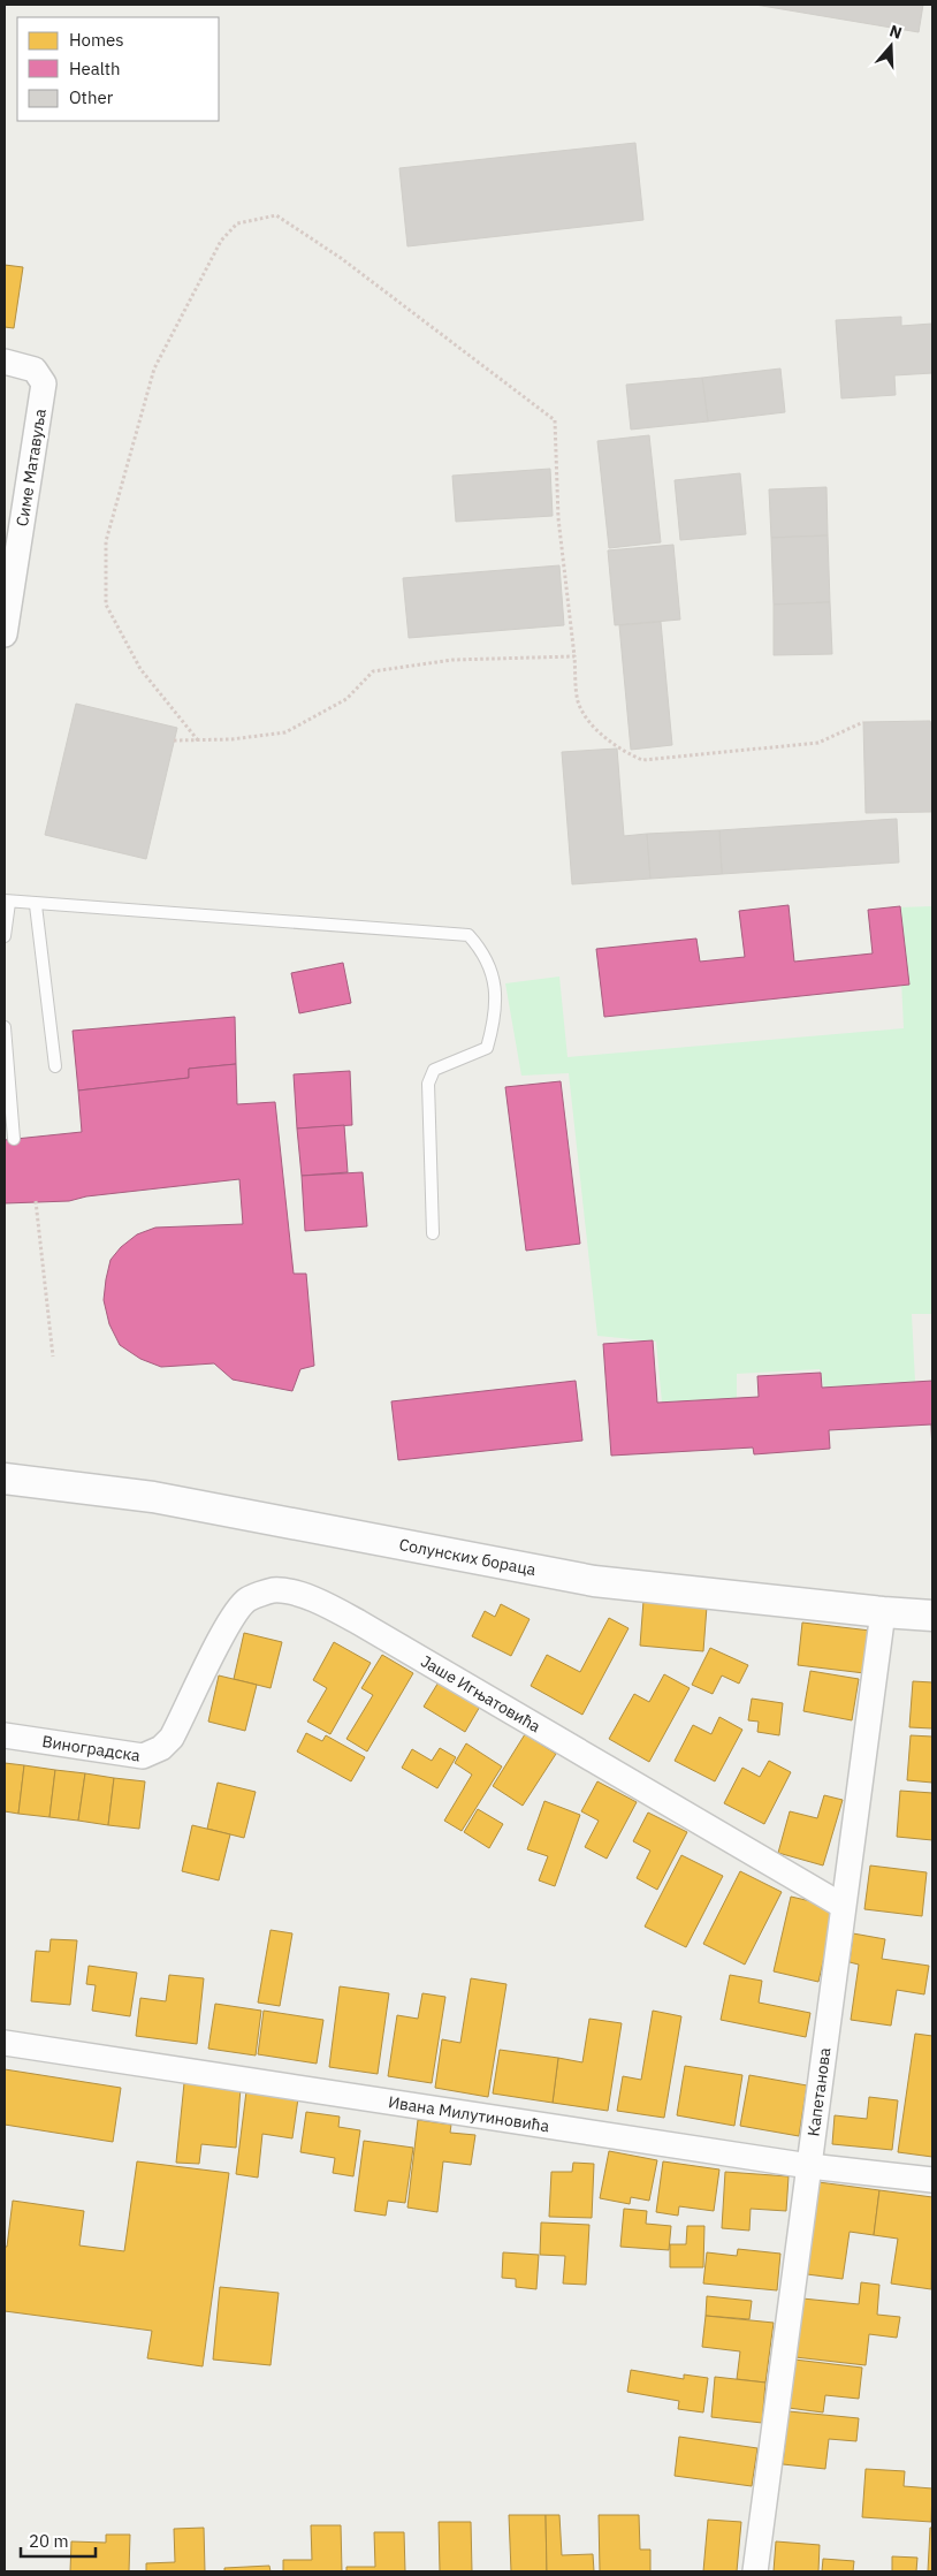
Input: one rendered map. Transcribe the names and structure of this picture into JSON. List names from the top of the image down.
{
  "streets": {
    "street": [
      "Симе Матавуља",
      "Солунских бораца",
      "Јаше Игњатовића",
      "Виноградска",
      "Капетанова",
      "Ивана Милутиновића"
    ]
  },
  "crossings": [
    ["Солунских бораца", "Капетанова"],
    ["Јаше Игњатовића", "Виноградска"],
    ["Јаше Игњатовића", "Капетанова"],
    ["Капетанова", "Ивана Милутиновића"]
  ],
  "legend": ["Homes", "Health", "Other"],
  "scale_bar": "20 m",
  "north": "top"
}
